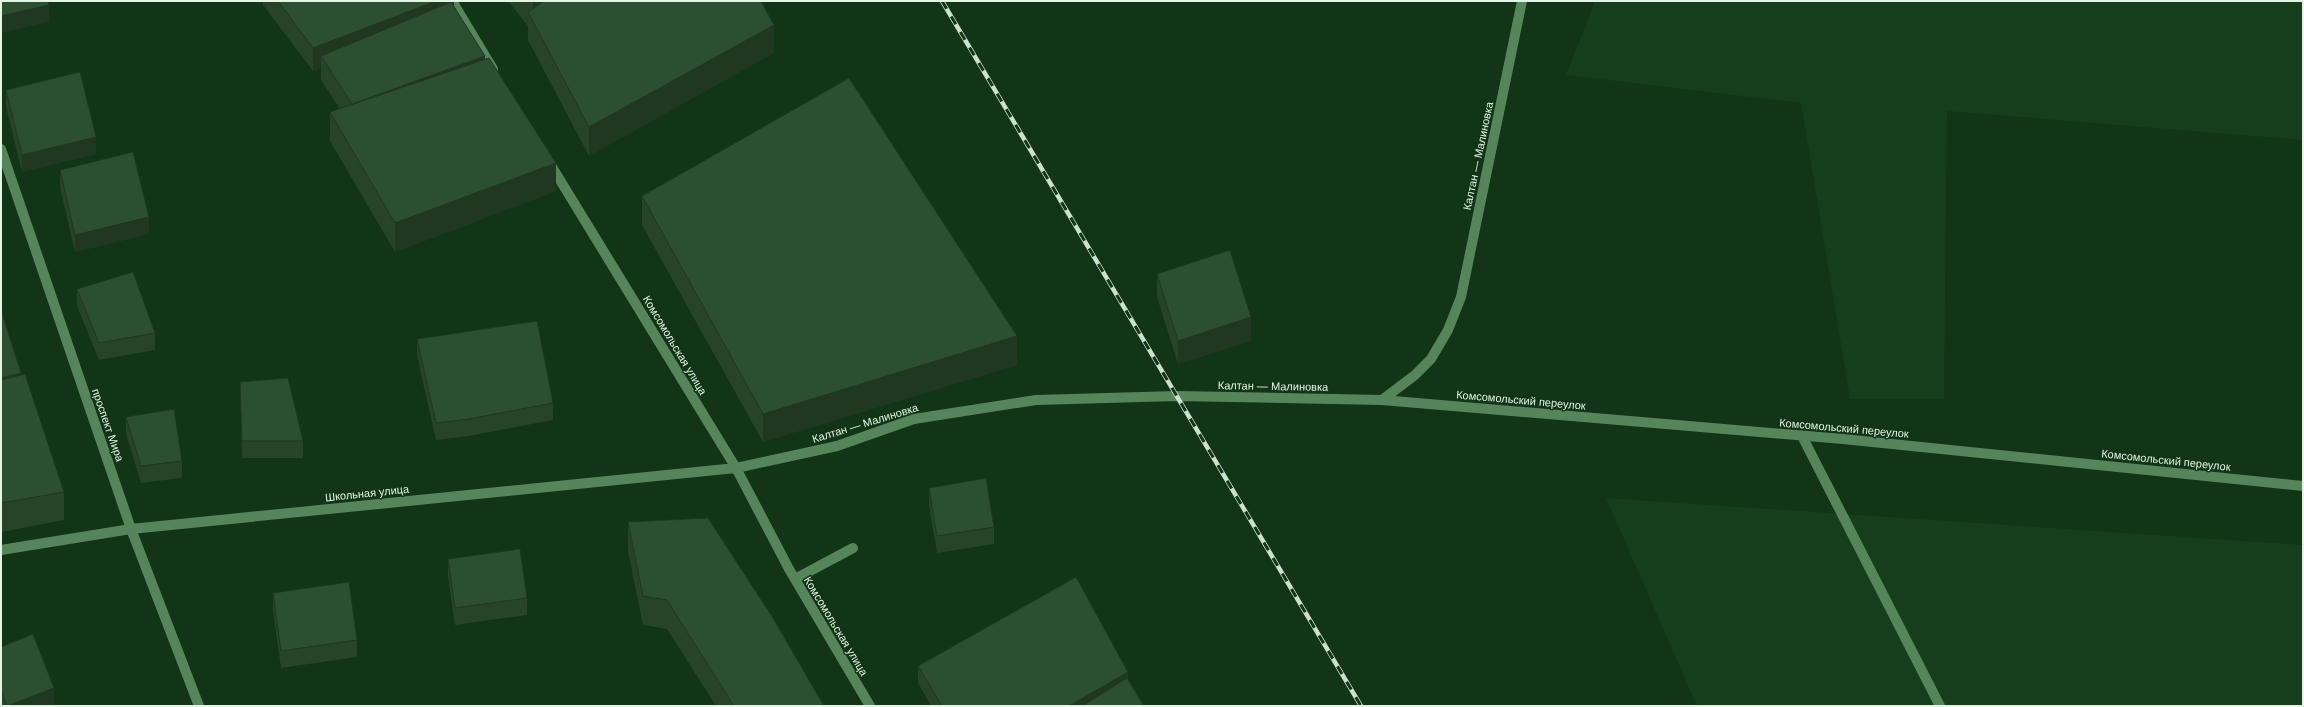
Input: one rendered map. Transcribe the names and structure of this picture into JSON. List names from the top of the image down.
{
  "streets": {
    "street": [
      "Калтан — Малиновка",
      "Комсомольская улица",
      "Комсомольский переулок",
      "проспект Мира",
      "Школьная улица"
    ]
  },
  "crossings": [
    ["Калтан — Малиновка", "Комсомольская улица"],
    ["Калтан — Малиновка", "Комсомольский переулок"],
    ["Калтан — Малиновка", "Школьная улица"],
    ["Комсомольская улица", "Школьная улица"],
    ["проспект Мира", "Школьная улица"]
  ]
}
